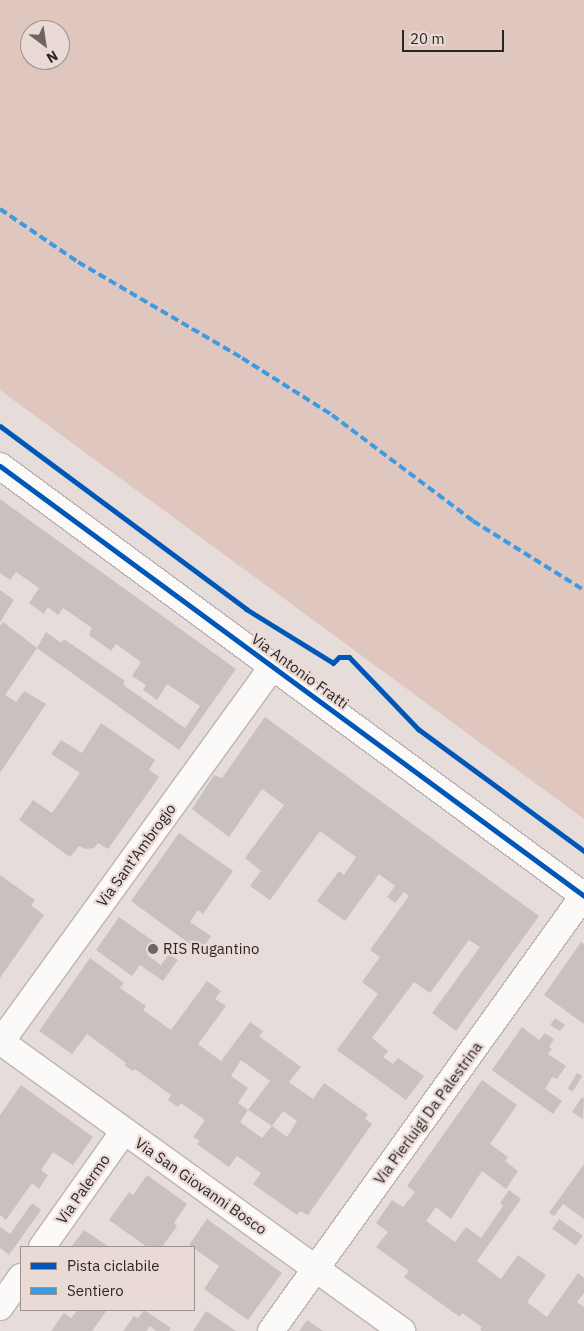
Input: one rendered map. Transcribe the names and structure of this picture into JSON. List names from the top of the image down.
{
  "streets": {
    "street": [
      "Via Antonio Fratti",
      "Via Sant'Ambrogio",
      "Via Pierluigi Da Palestrina",
      "Via San Giovanni Bosco",
      "Via Palermo"
    ]
  },
  "crossings": [
    ["Via Antonio Fratti", "Via Sant'Ambrogio"],
    ["Via Antonio Fratti", "Via Pierluigi Da Palestrina"],
    ["Via Sant'Ambrogio", "Via San Giovanni Bosco"],
    ["Via Pierluigi Da Palestrina", "Via San Giovanni Bosco"],
    ["Via San Giovanni Bosco", "Via Palermo"]
  ],
  "places": ["RIS Rugantino"],
  "legend": ["Pista ciclabile", "Sentiero"],
  "scale_bar": "20 m",
  "north": "bottom right"
}
